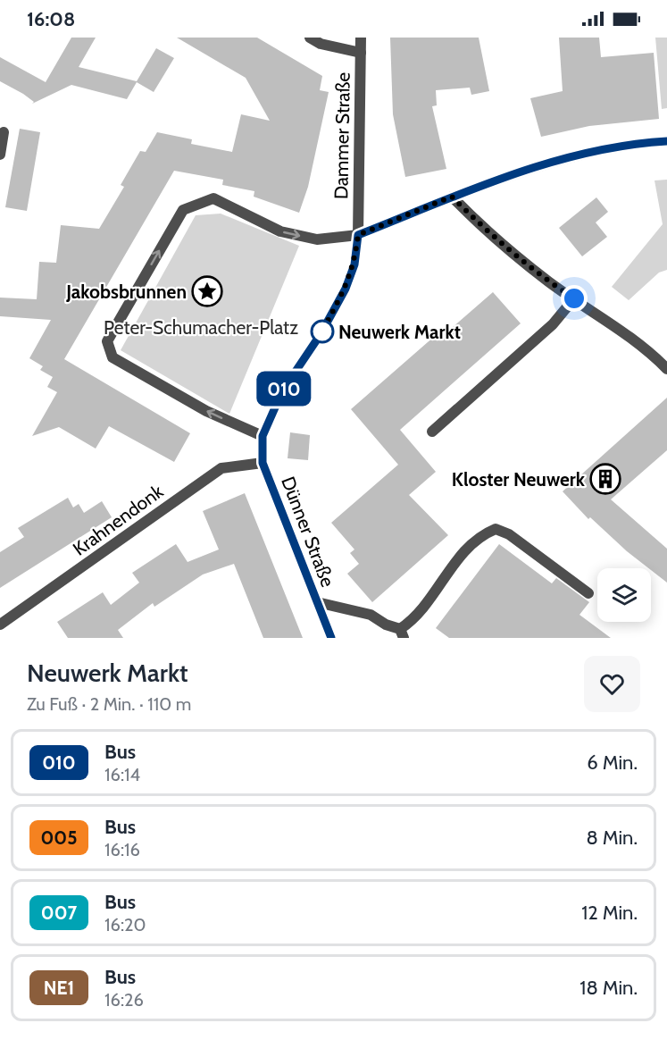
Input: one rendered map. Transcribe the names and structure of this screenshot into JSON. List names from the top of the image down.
{
  "streets": {
    "street": ["Dammer Straße", "Krahnendonk", "Dünner Straße"]
  },
  "crossings": [
    ["Dammer Straße", "Dünner Straße"],
    ["Krahnendonk", "Dünner Straße"]
  ],
  "parks": ["Peter-Schumacher-Platz"],
  "places": {
    "place": ["Jakobsbrunnen"],
    "other": ["Neuwerk Markt"],
    "building": ["Kloster Neuwerk"]
  },
  "lines": ["bus line 010"],
  "page": {
    "status": "16:08",
    "on_map": "010",
    "heading": ["Neuwerk Markt", "Zu Fuß · 2 Min. · 110 m"],
    "list": [
      {
        "mark": "010",
        "name": "Bus",
        "note": "16:14",
        "value": "6 Min."
      },
      {
        "mark": "005",
        "name": "Bus",
        "note": "16:16",
        "value": "8 Min."
      },
      {
        "mark": "007",
        "name": "Bus",
        "note": "16:20",
        "value": "12 Min."
      },
      {
        "mark": "NE1",
        "name": "Bus",
        "note": "16:26",
        "value": "18 Min."
      }
    ]
  }
}
